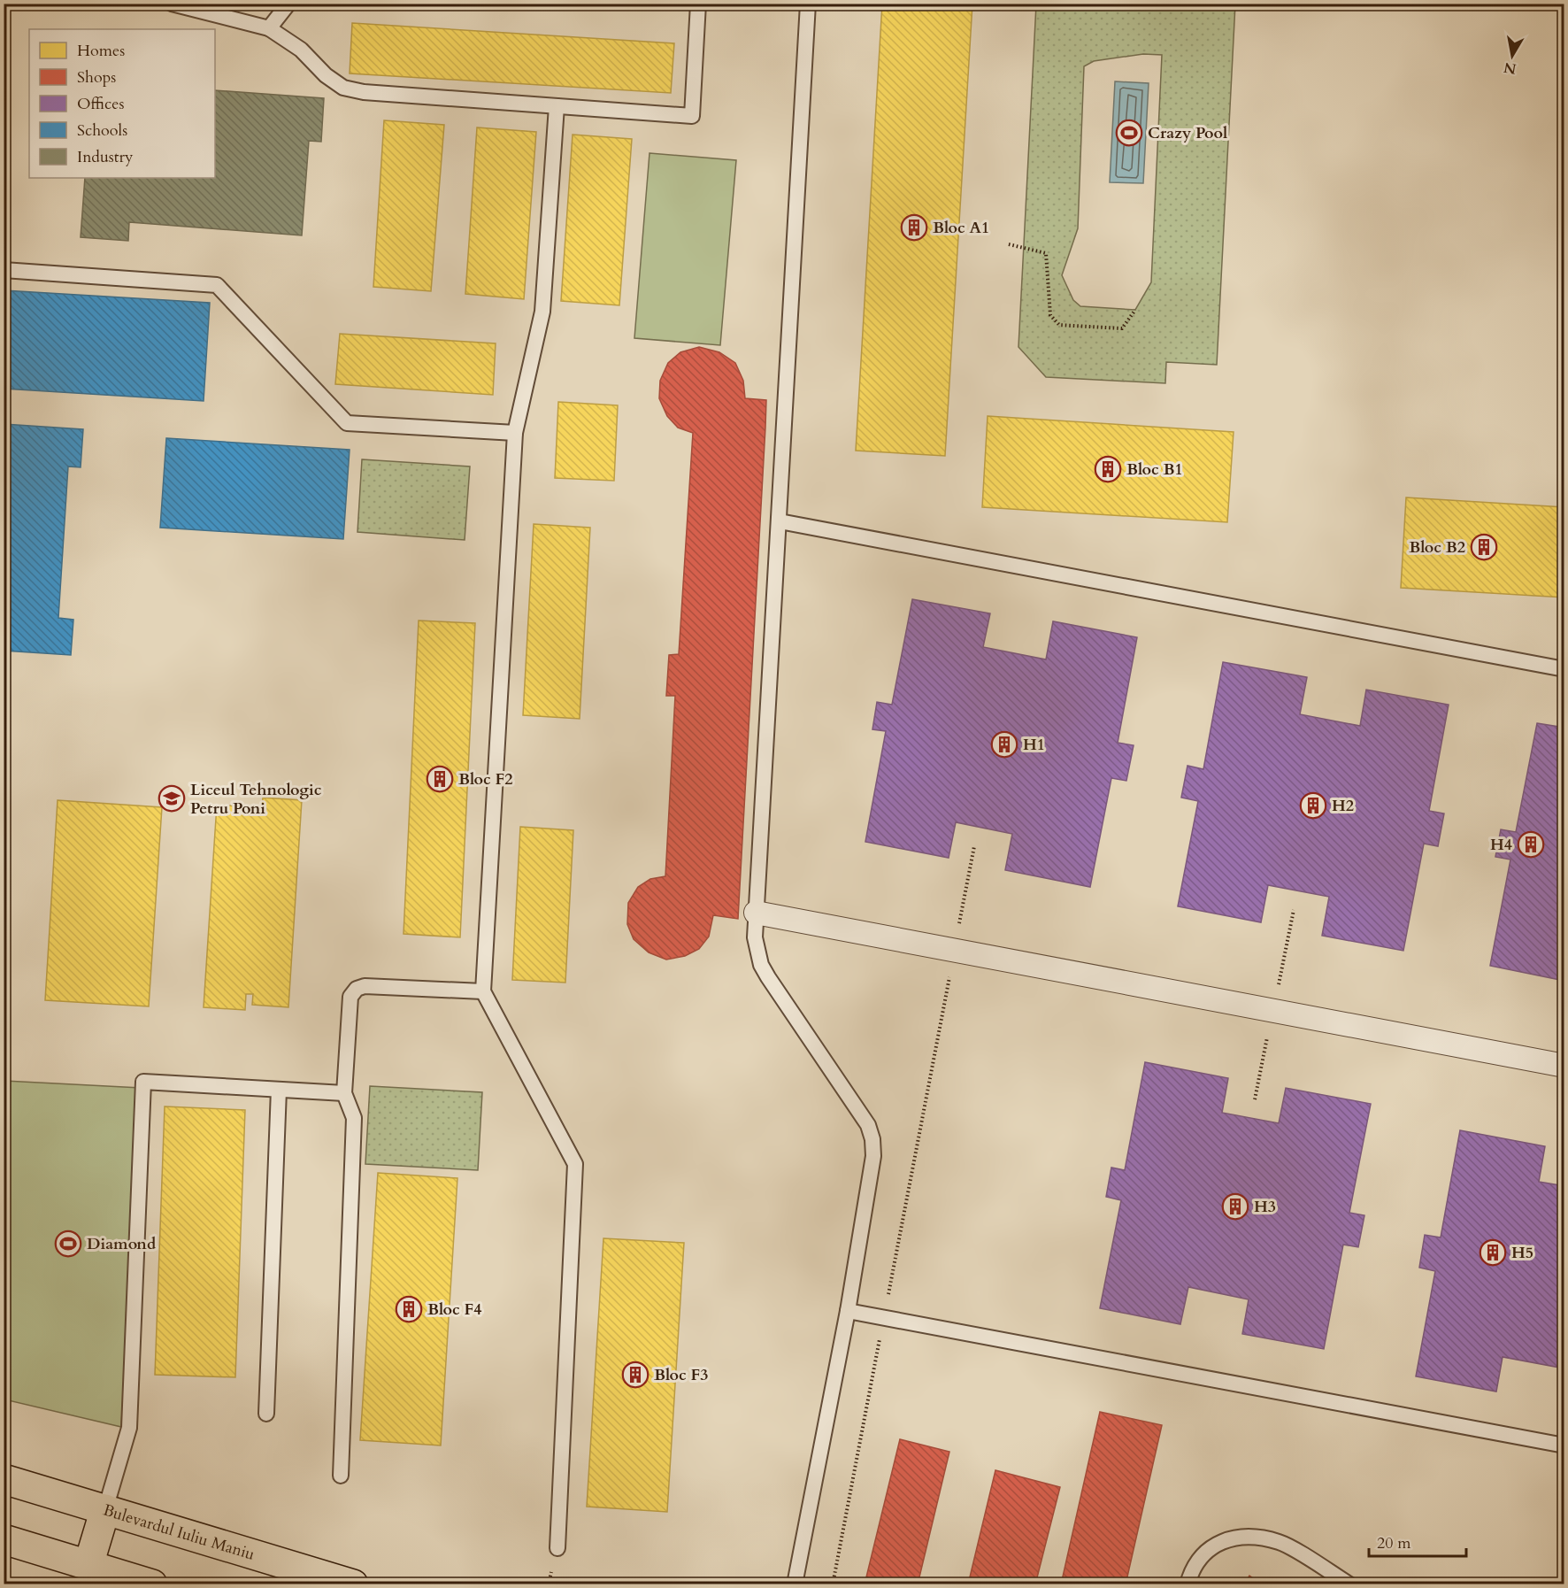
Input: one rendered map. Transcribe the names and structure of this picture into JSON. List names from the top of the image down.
{
  "streets": {
    "main road": ["Bulevardul Iuliu Maniu"]
  },
  "places": {
    "sports": ["Crazy Pool", "Diamond"],
    "building": [
      "Bloc A1",
      "Bloc B1",
      "Bloc B2",
      "H1",
      "Bloc F2",
      "H2",
      "H4",
      "H3",
      "H5",
      "Bloc F4",
      "Bloc F3"
    ],
    "school or university": ["Liceul Tehnologic Petru Poni"]
  },
  "legend": [
    "Homes",
    "Shops",
    "Offices",
    "Schools",
    "Industry"
  ],
  "scale_bar": "20 m",
  "north": "bottom"
}
